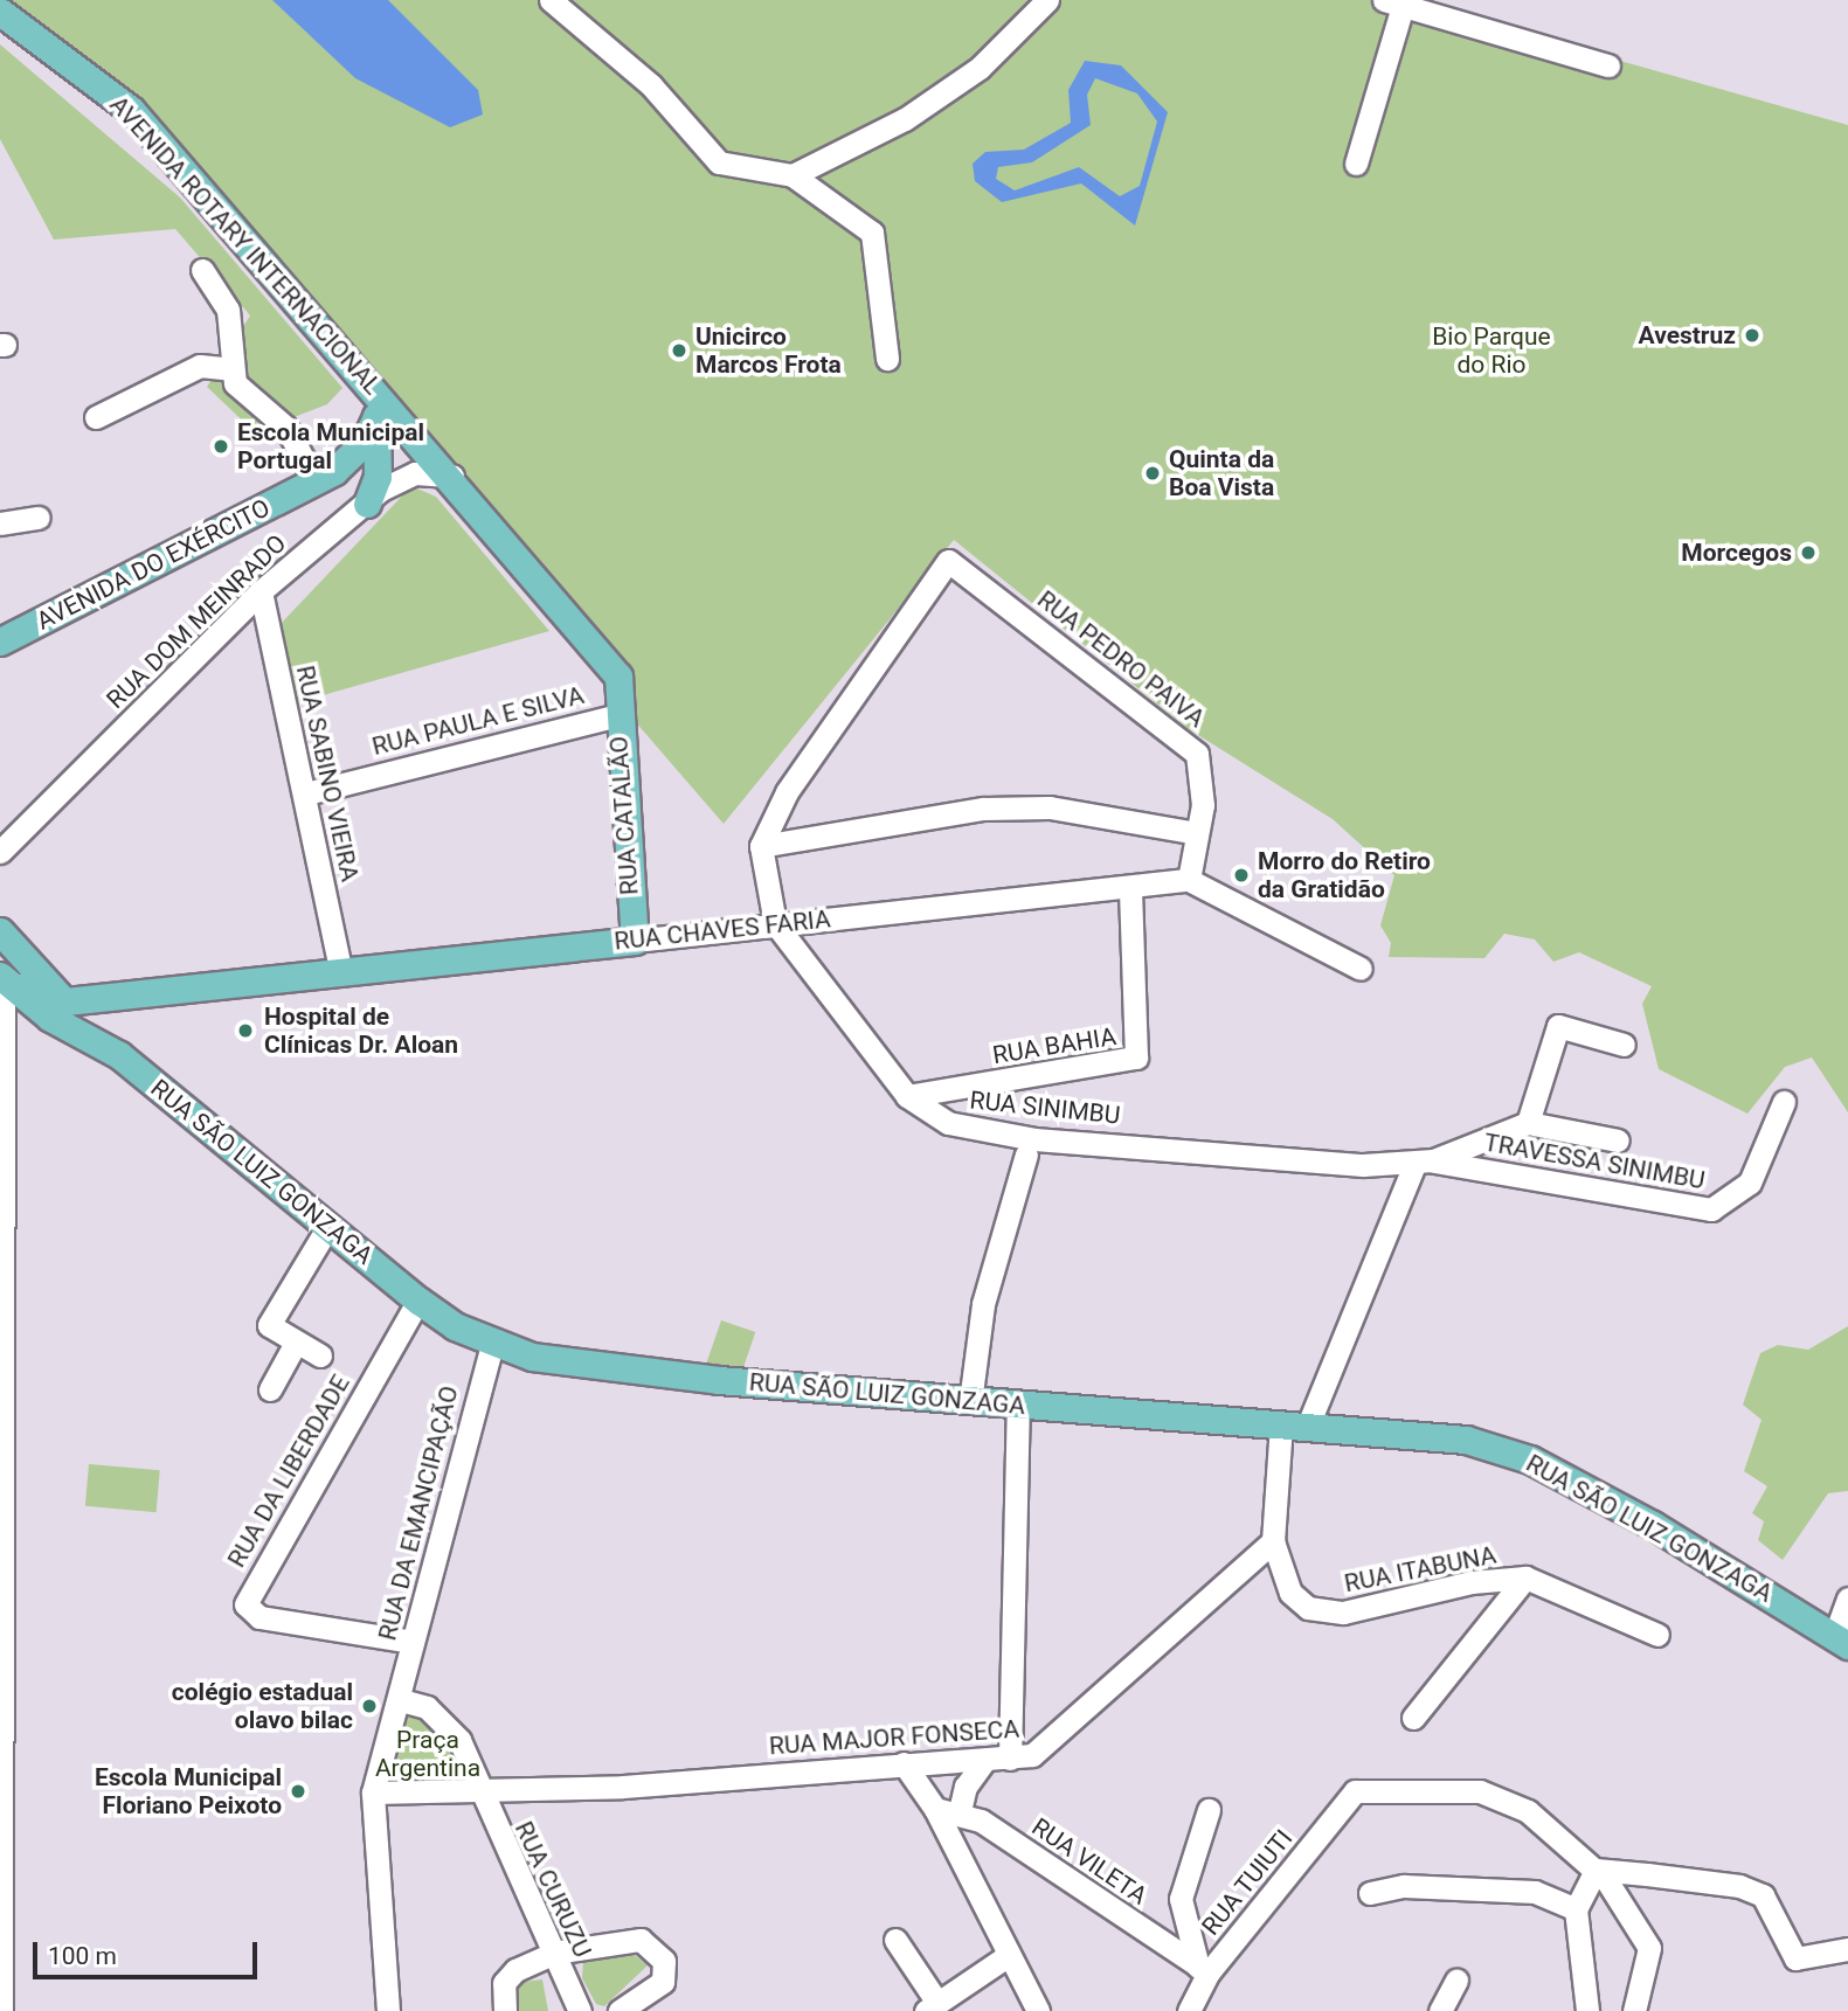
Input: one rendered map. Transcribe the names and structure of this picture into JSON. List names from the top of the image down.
{
  "streets": {
    "main road": [
      "AVENIDA ROTARY INTERNACIONAL",
      "AVENIDA DO EXÉRCITO",
      "RUA CATALÃO",
      "RUA CHAVES FARIA",
      "RUA SÃO LUIZ GONZAGA"
    ],
    "street": [
      "RUA DOM MEINRADO",
      "RUA PEDRO PAIVA",
      "RUA PAULA E SILVA",
      "RUA SABINO VIEIRA",
      "RUA BAHIA",
      "RUA SINIMBU",
      "TRAVESSA SINIMBU",
      "RUA DA LIBERDADE",
      "RUA DA EMANCIPAÇÃO",
      "RUA ITABUNA",
      "RUA MAJOR FONSECA",
      "RUA VILETA",
      "RUA TUIUTI",
      "RUA CURUZU"
    ]
  },
  "crossings": [
    ["AVENIDA ROTARY INTERNACIONAL", "RUA DOM MEINRADO"],
    ["AVENIDA ROTARY INTERNACIONAL", "RUA PAULA E SILVA"],
    ["AVENIDA ROTARY INTERNACIONAL", "RUA CATALÃO"],
    ["RUA DOM MEINRADO", "RUA SABINO VIEIRA"],
    ["RUA PEDRO PAIVA", "RUA CHAVES FARIA"],
    ["RUA PEDRO PAIVA", "RUA SINIMBU"],
    ["RUA PAULA E SILVA", "RUA SABINO VIEIRA"],
    ["RUA PAULA E SILVA", "RUA CATALÃO"],
    ["RUA SABINO VIEIRA", "RUA CHAVES FARIA"],
    ["RUA CATALÃO", "RUA CHAVES FARIA"],
    ["RUA CHAVES FARIA", "RUA BAHIA"],
    ["RUA CHAVES FARIA", "RUA SINIMBU"],
    ["RUA BAHIA", "RUA SINIMBU"],
    ["RUA SINIMBU", "TRAVESSA SINIMBU"],
    ["RUA SÃO LUIZ GONZAGA", "RUA DA LIBERDADE"],
    ["RUA SÃO LUIZ GONZAGA", "RUA DA EMANCIPAÇÃO"],
    ["RUA DA LIBERDADE", "RUA DA EMANCIPAÇÃO"],
    ["RUA ITABUNA", "RUA MAJOR FONSECA"],
    ["RUA MAJOR FONSECA", "RUA CURUZU"],
    ["RUA VILETA", "RUA TUIUTI"]
  ],
  "parks": ["Bio Parque do Rio", "Praça Argentina"],
  "places": [
    "Avestruz",
    "Unicirco Marcos Frota",
    "Escola Municipal Portugal",
    "Quinta da Boa Vista",
    "Morcegos",
    "Morro do Retiro da Gratidão",
    "Hospital de Clínicas Dr. Aloan",
    "colégio estadual olavo bilac",
    "Escola Municipal Floriano Peixoto"
  ],
  "scale_bar": "100 m"
}
